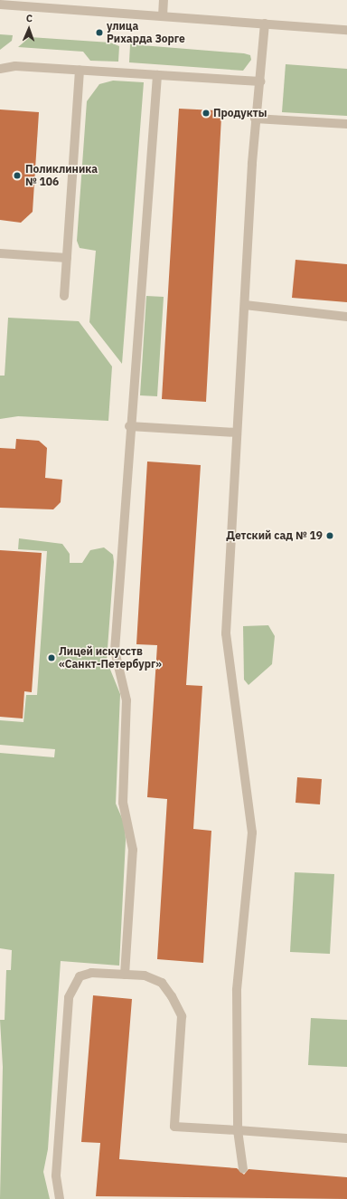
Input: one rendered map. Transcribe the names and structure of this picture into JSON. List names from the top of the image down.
{
  "places": [
    "улица Рихарда Зорге",
    "Продукты",
    "Поликлиника № 106",
    "Детский сад № 19",
    "Лицей искусств «Санкт-Петербург»"
  ],
  "north": "top"
}
